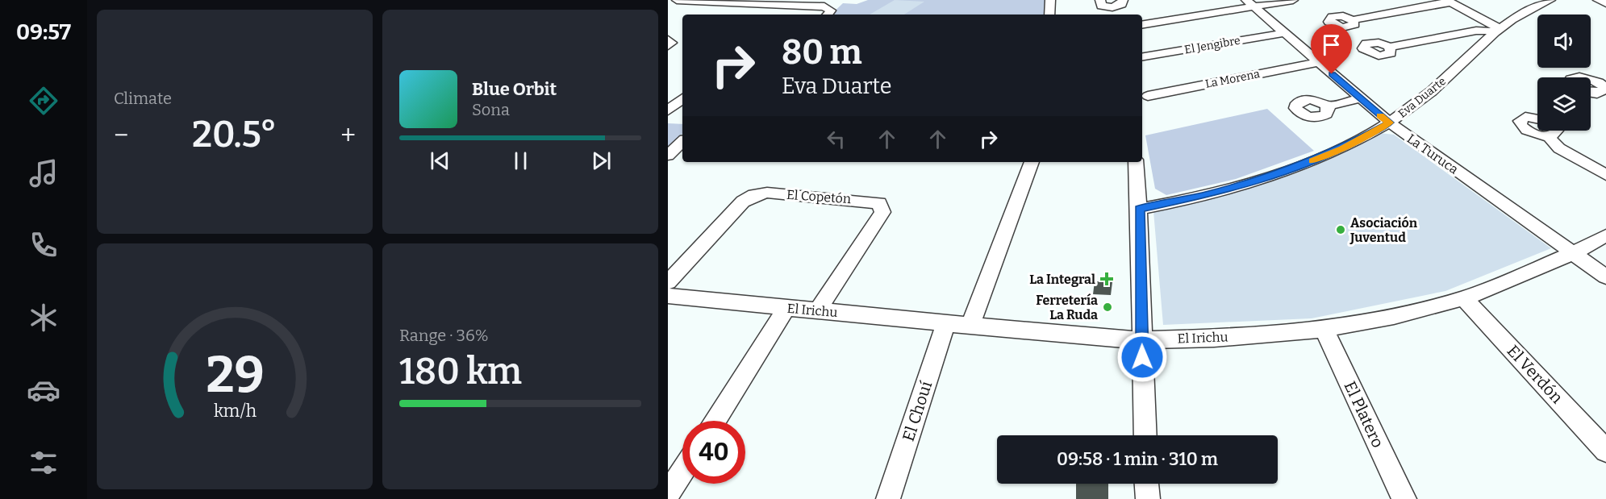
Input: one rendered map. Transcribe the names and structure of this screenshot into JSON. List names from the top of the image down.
{
  "streets": {
    "street": [
      "El Jengibre",
      "La Morena",
      "Eva Duarte",
      "La Turuca",
      "El Copetón",
      "El Irichu",
      "El Verdón",
      "El Chouí",
      "El Platero"
    ]
  },
  "crossings": [
    ["El Jengibre", "La Turuca"],
    ["La Morena", "La Turuca"],
    ["Eva Duarte", "La Turuca"],
    ["La Turuca", "El Irichu"],
    ["El Copetón", "El Irichu"],
    ["El Irichu", "El Verdón"],
    ["El Irichu", "El Chouí"],
    ["El Irichu", "El Platero"]
  ],
  "places": {
    "other": ["Asociación Juventud", "Ferretería La Ruda"],
    "health": ["La Integral"]
  },
  "page": {
    "tabs": "09:57",
    "tile": [
      "Climate",
      ["Range · 36%", "180 km"]
    ],
    "turn": ["80 m", "Eva Duarte"],
    "song": ["Blue Orbit", "Sona"],
    "heat": ["−", "20.5°", "+"],
    "limit": "40",
    "trip": "09:58 · 1 min · 310 m",
    "gauge": ["29", "km/h"]
  }
}
